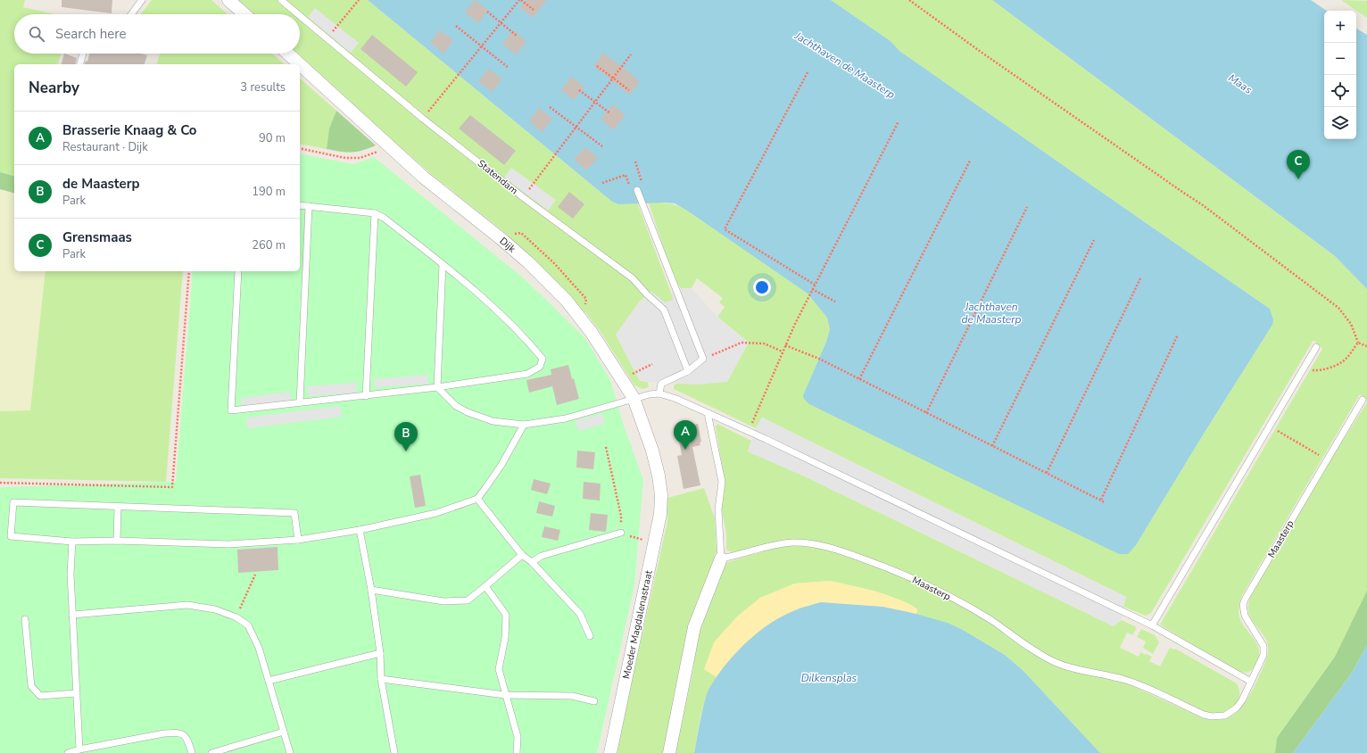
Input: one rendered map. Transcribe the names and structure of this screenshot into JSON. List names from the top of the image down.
{
  "streets": {
    "street": ["Dijk", "Moeder Magdalenastraat"],
    "lane": ["Statendam", "Maasterp"]
  },
  "crossings": [
    ["Dijk", "Moeder Magdalenastraat"]
  ],
  "water": ["Jachthaven de Maasterp", "Maas", "Dilkensplas"],
  "page": {
    "map_buttons": ["+", "−"],
    "search": "Search here",
    "heading": ["Nearby", "3 results"],
    "list": [
      {
        "mark": "A",
        "name": "Brasserie Knaag & Co",
        "note": "Restaurant · Dijk",
        "value": "90 m"
      },
      {
        "mark": "B",
        "name": "de Maasterp",
        "note": "Park",
        "value": "190 m"
      },
      {
        "mark": "C",
        "name": "Grensmaas",
        "note": "Park",
        "value": "260 m"
      }
    ],
    "pins": ["C", "A", "B"]
  }
}
